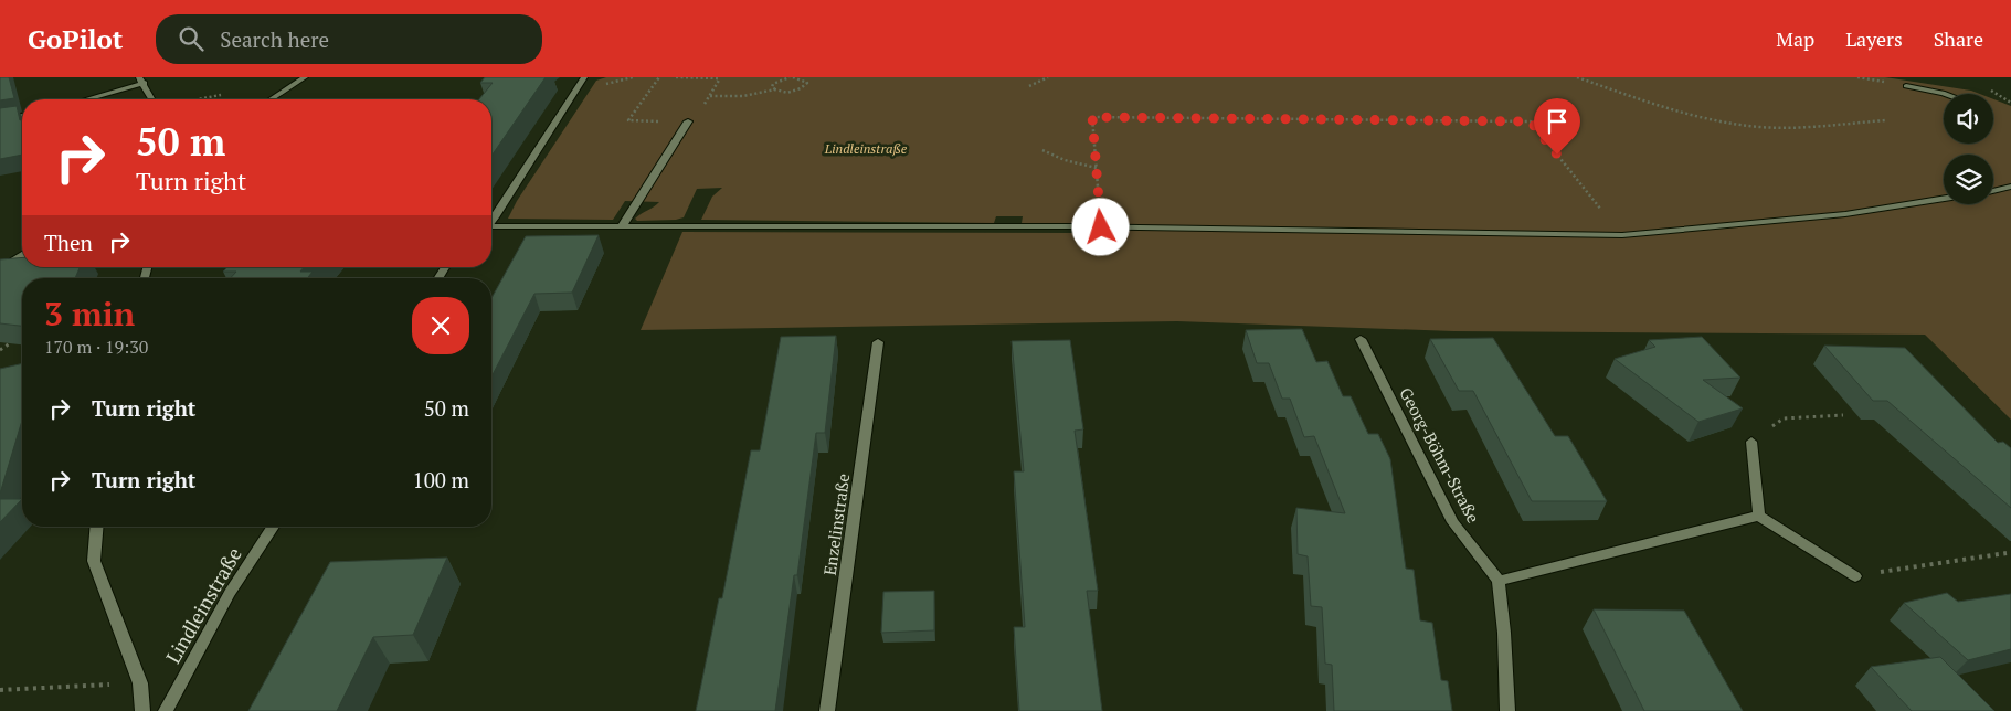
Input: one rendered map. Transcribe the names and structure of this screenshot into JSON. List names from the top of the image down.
{
  "streets": {
    "street": ["Georg-Böhm-Straße", "Enzelinstraße", "Lindleinstraße"]
  },
  "parks": ["Lindleinstraße"],
  "page": {
    "header": "GoPilot",
    "search": "Search here",
    "nav": ["Map", "Layers", "Share"],
    "turn": ["50 m", "Turn right"],
    "then": "Then",
    "heading": ["3 min", "170 m · 19:30"],
    "list": [
      {
        "name": "Turn right",
        "value": "50 m"
      },
      {
        "name": "Turn right",
        "value": "100 m"
      }
    ]
  }
}
